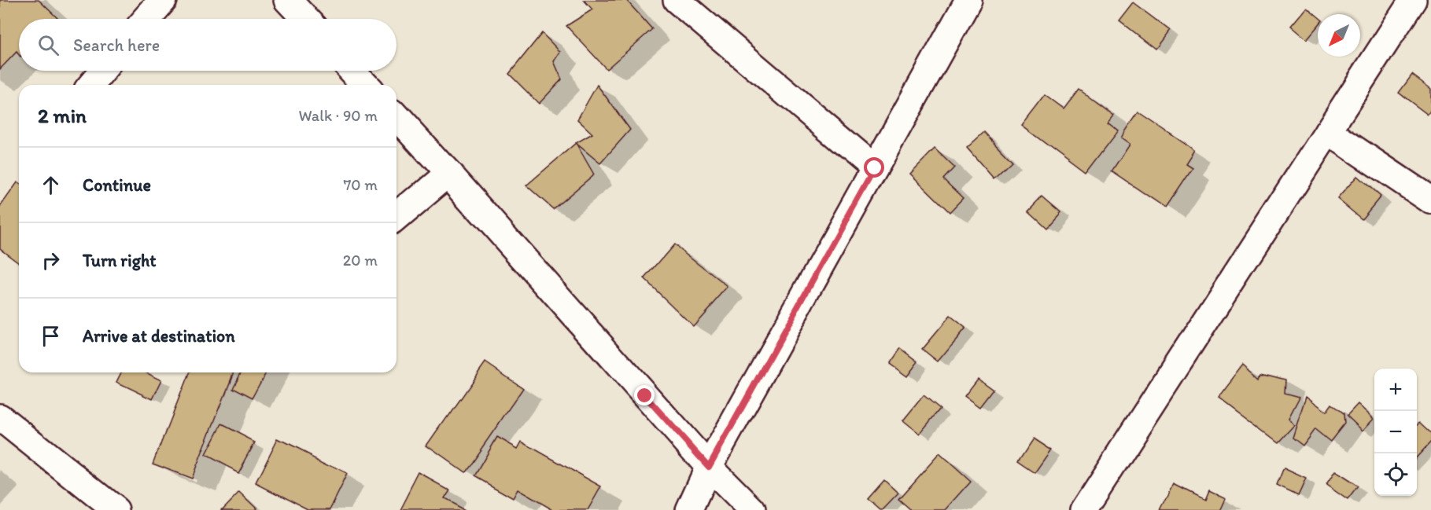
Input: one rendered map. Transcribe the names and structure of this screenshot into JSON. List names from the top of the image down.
{
  "north": "bottom left",
  "page": {
    "search": "Search here",
    "heading": ["2 min", "Walk · 90 m"],
    "list": [
      ["Continue", "70 m"],
      ["Turn right", "20 m"],
      "Arrive at destination"
    ],
    "map_buttons": ["+", "−"]
  }
}
